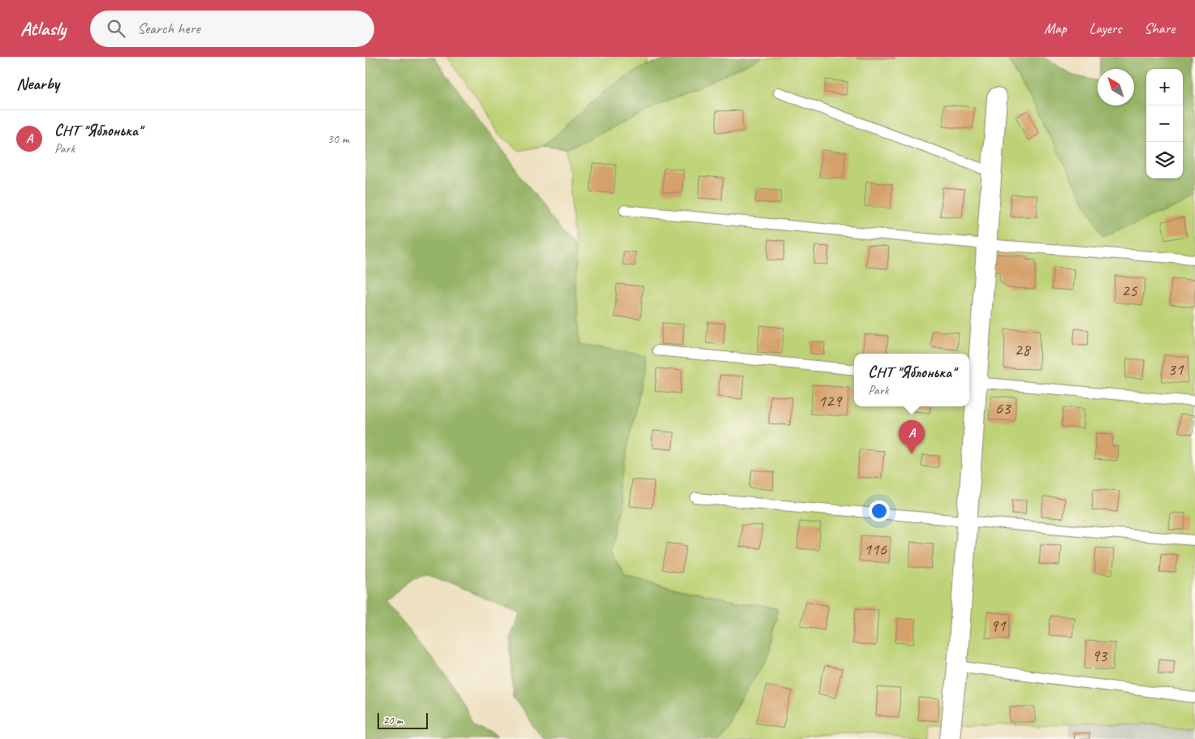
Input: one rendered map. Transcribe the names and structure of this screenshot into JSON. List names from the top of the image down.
{
  "house_numbers": [
    "25",
    "28",
    "31",
    "129",
    "63",
    "116",
    "91",
    "93"
  ],
  "scale_bar": "20 m",
  "north": "top left",
  "page": {
    "header": "Atlasly",
    "search": "Search here",
    "nav": ["Map", "Layers", "Share"],
    "heading": "Nearby",
    "map_buttons": ["+", "−"],
    "list": [
      {
        "mark": "A",
        "name": "СНТ \"Яблонька\"",
        "note": "Park",
        "value": "30 m"
      }
    ],
    "popup": ["СНТ \"Яблонька\"", "Park"],
    "pins": "A",
    "scale": "20 m"
  }
}
